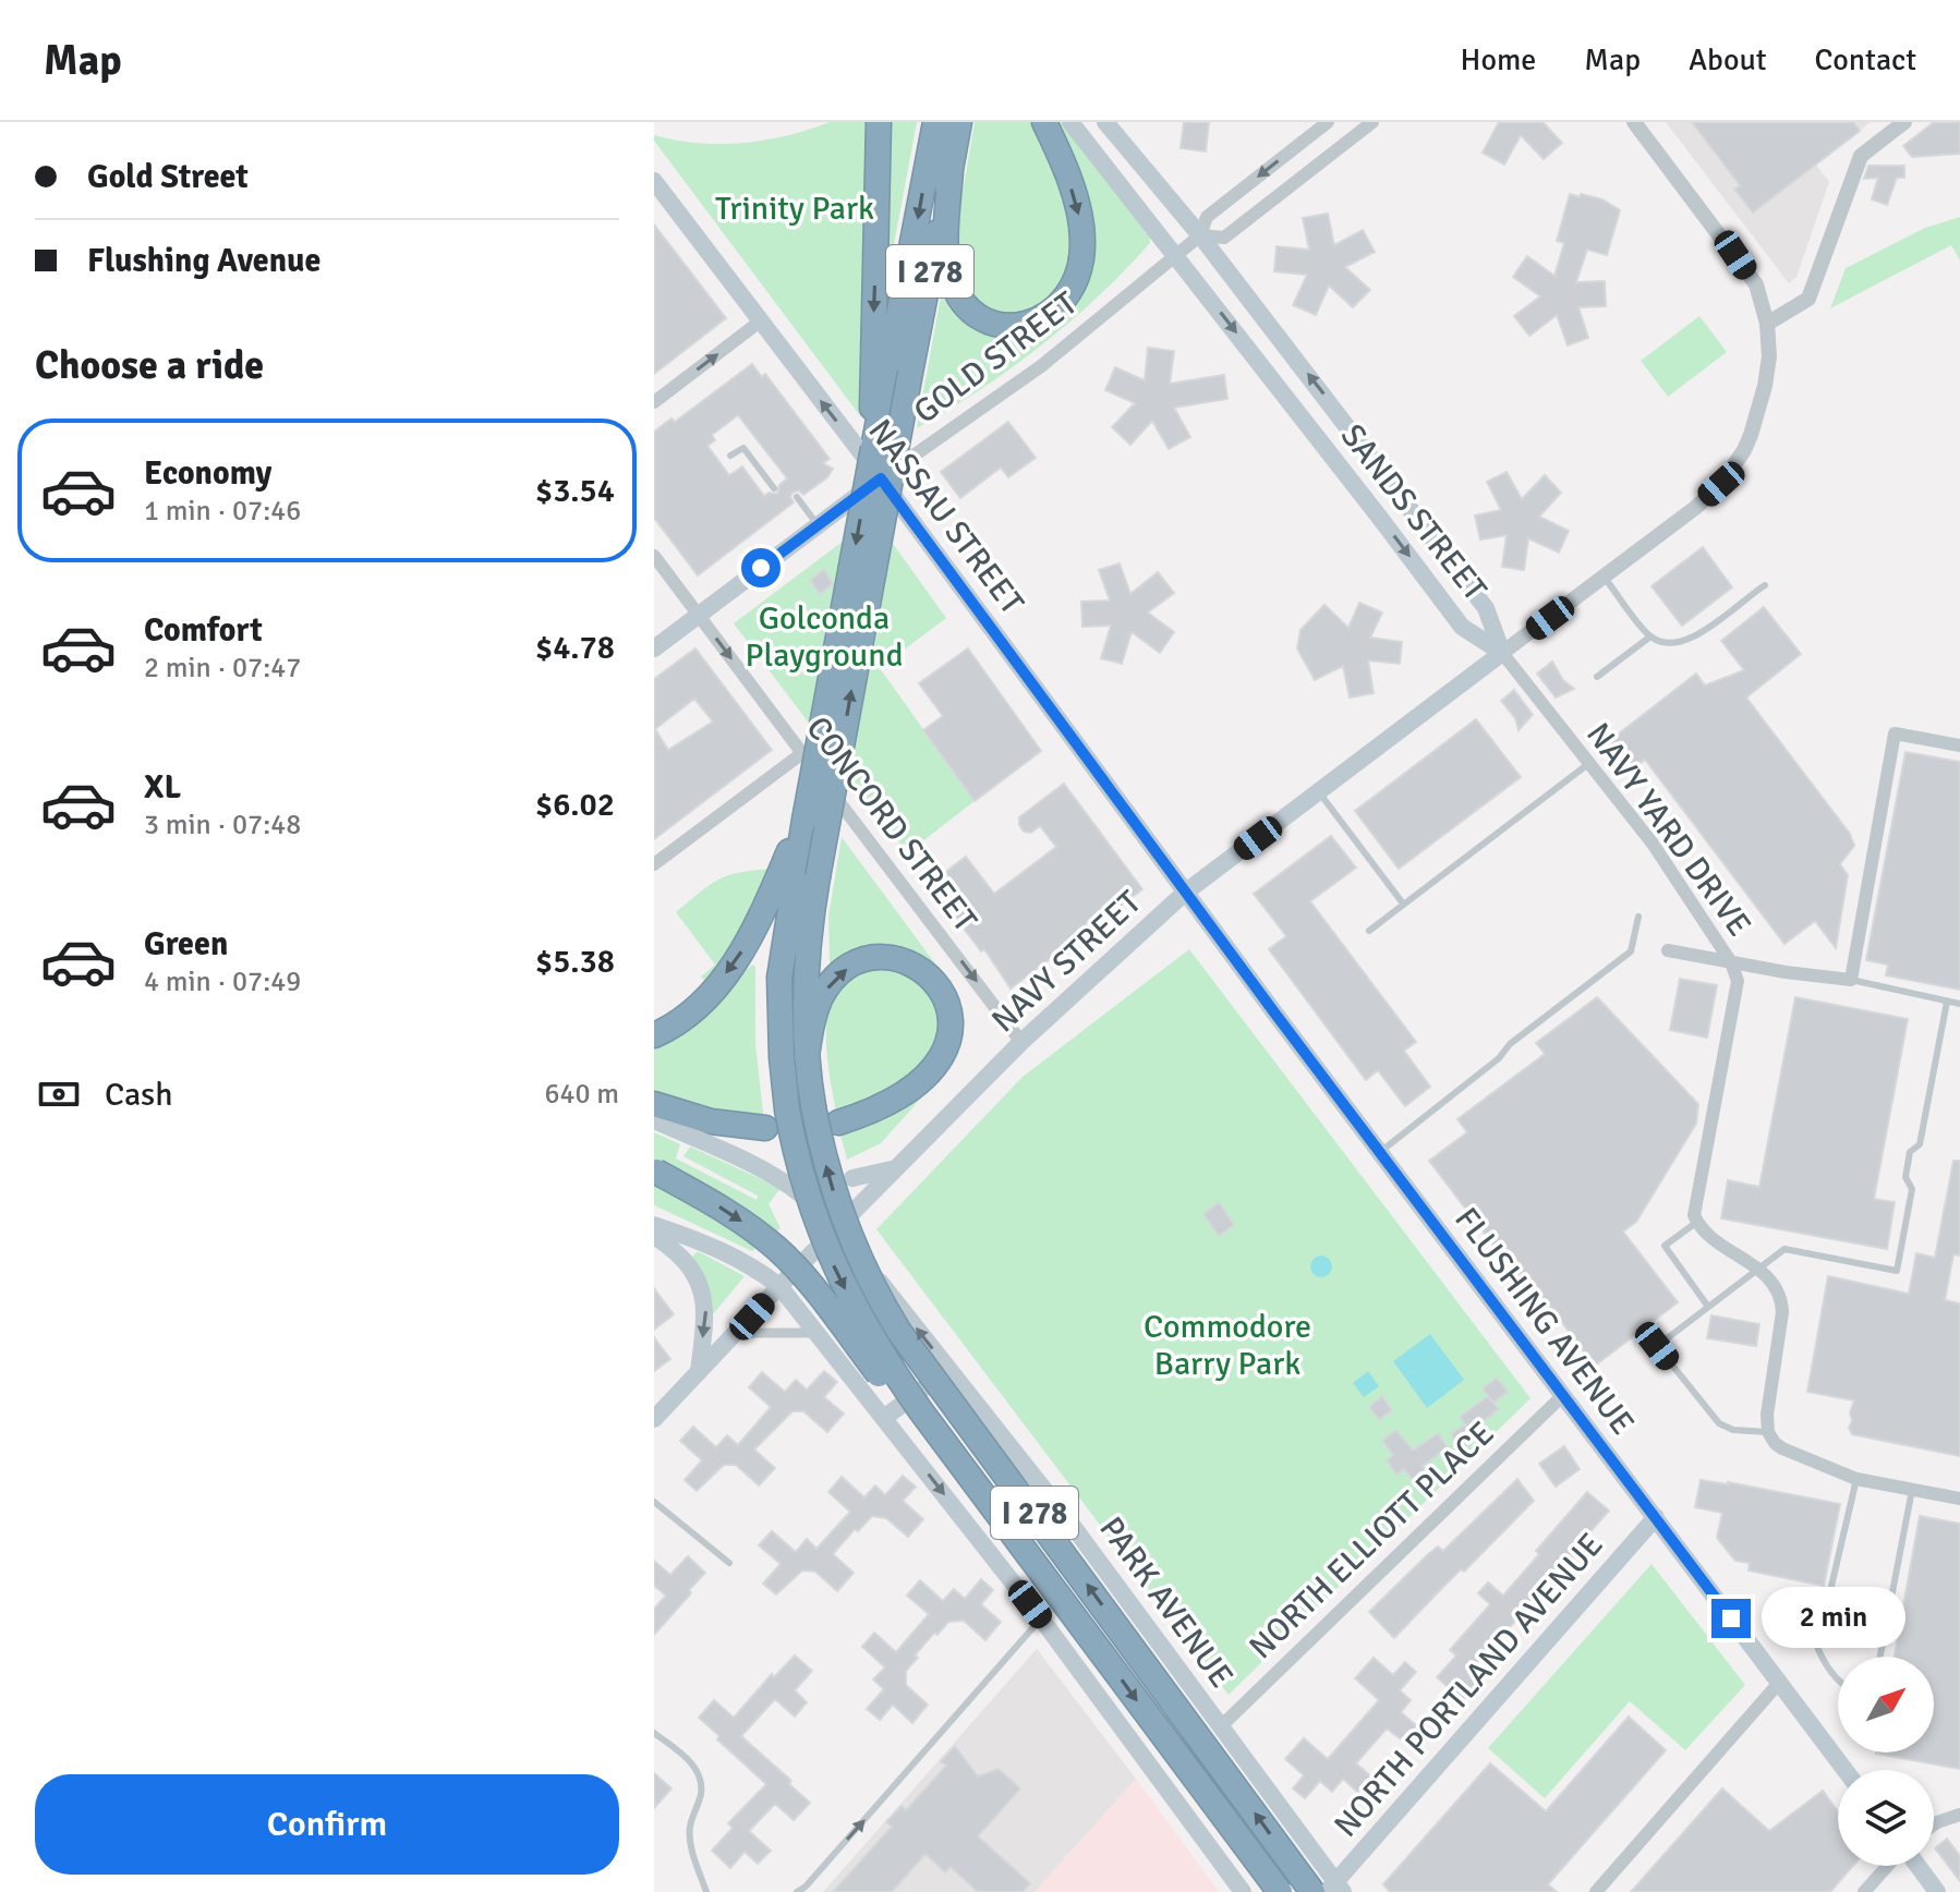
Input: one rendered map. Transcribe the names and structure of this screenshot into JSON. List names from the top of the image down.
{
  "streets": {
    "highway": ["I 278"],
    "main road": [
      "GOLD STREET",
      "SANDS STREET",
      "NASSAU STREET",
      "NAVY STREET",
      "FLUSHING AVENUE",
      "PARK AVENUE",
      "NORTH PORTLAND AVENUE"
    ],
    "street": ["CONCORD STREET", "NAVY YARD DRIVE", "NORTH ELLIOTT PLACE"]
  },
  "crossings": [
    ["I 278", "PARK AVENUE"],
    ["I 278", "NORTH PORTLAND AVENUE"],
    ["GOLD STREET", "SANDS STREET"],
    ["GOLD STREET", "NASSAU STREET"],
    ["GOLD STREET", "CONCORD STREET"],
    ["SANDS STREET", "NAVY YARD DRIVE"],
    ["SANDS STREET", "NAVY STREET"],
    ["NASSAU STREET", "NAVY STREET"],
    ["NASSAU STREET", "FLUSHING AVENUE"],
    ["CONCORD STREET", "NAVY STREET"],
    ["NAVY YARD DRIVE", "NAVY STREET"],
    ["NAVY STREET", "FLUSHING AVENUE"],
    ["NAVY STREET", "PARK AVENUE"],
    ["FLUSHING AVENUE", "NORTH ELLIOTT PLACE"],
    ["FLUSHING AVENUE", "NORTH PORTLAND AVENUE"],
    ["NORTH ELLIOTT PLACE", "PARK AVENUE"],
    ["PARK AVENUE", "NORTH PORTLAND AVENUE"]
  ],
  "one_way": ["CONCORD STREET"],
  "parks": ["Trinity Park", "Golconda Playground", "Commodore Barry Park"],
  "north": "top right",
  "page": {
    "header": "Map",
    "nav": [
      "Home",
      "Map",
      "About",
      "Contact"
    ],
    "banner": ["Gold Street", "Flushing Avenue"],
    "heading": "Choose a ride",
    "list": [
      {
        "name": "Economy",
        "note": "1 min · 07:46",
        "value": "$3.54"
      },
      {
        "name": "Comfort",
        "note": "2 min · 07:47",
        "value": "$4.78"
      },
      {
        "name": "XL",
        "note": "3 min · 07:48",
        "value": "$6.02"
      },
      {
        "name": "Green",
        "note": "4 min · 07:49",
        "value": "$5.38"
      }
    ],
    "pay": ["Cash", "640 m"],
    "bubble": "2 min",
    "buttons": "Confirm"
  }
}
